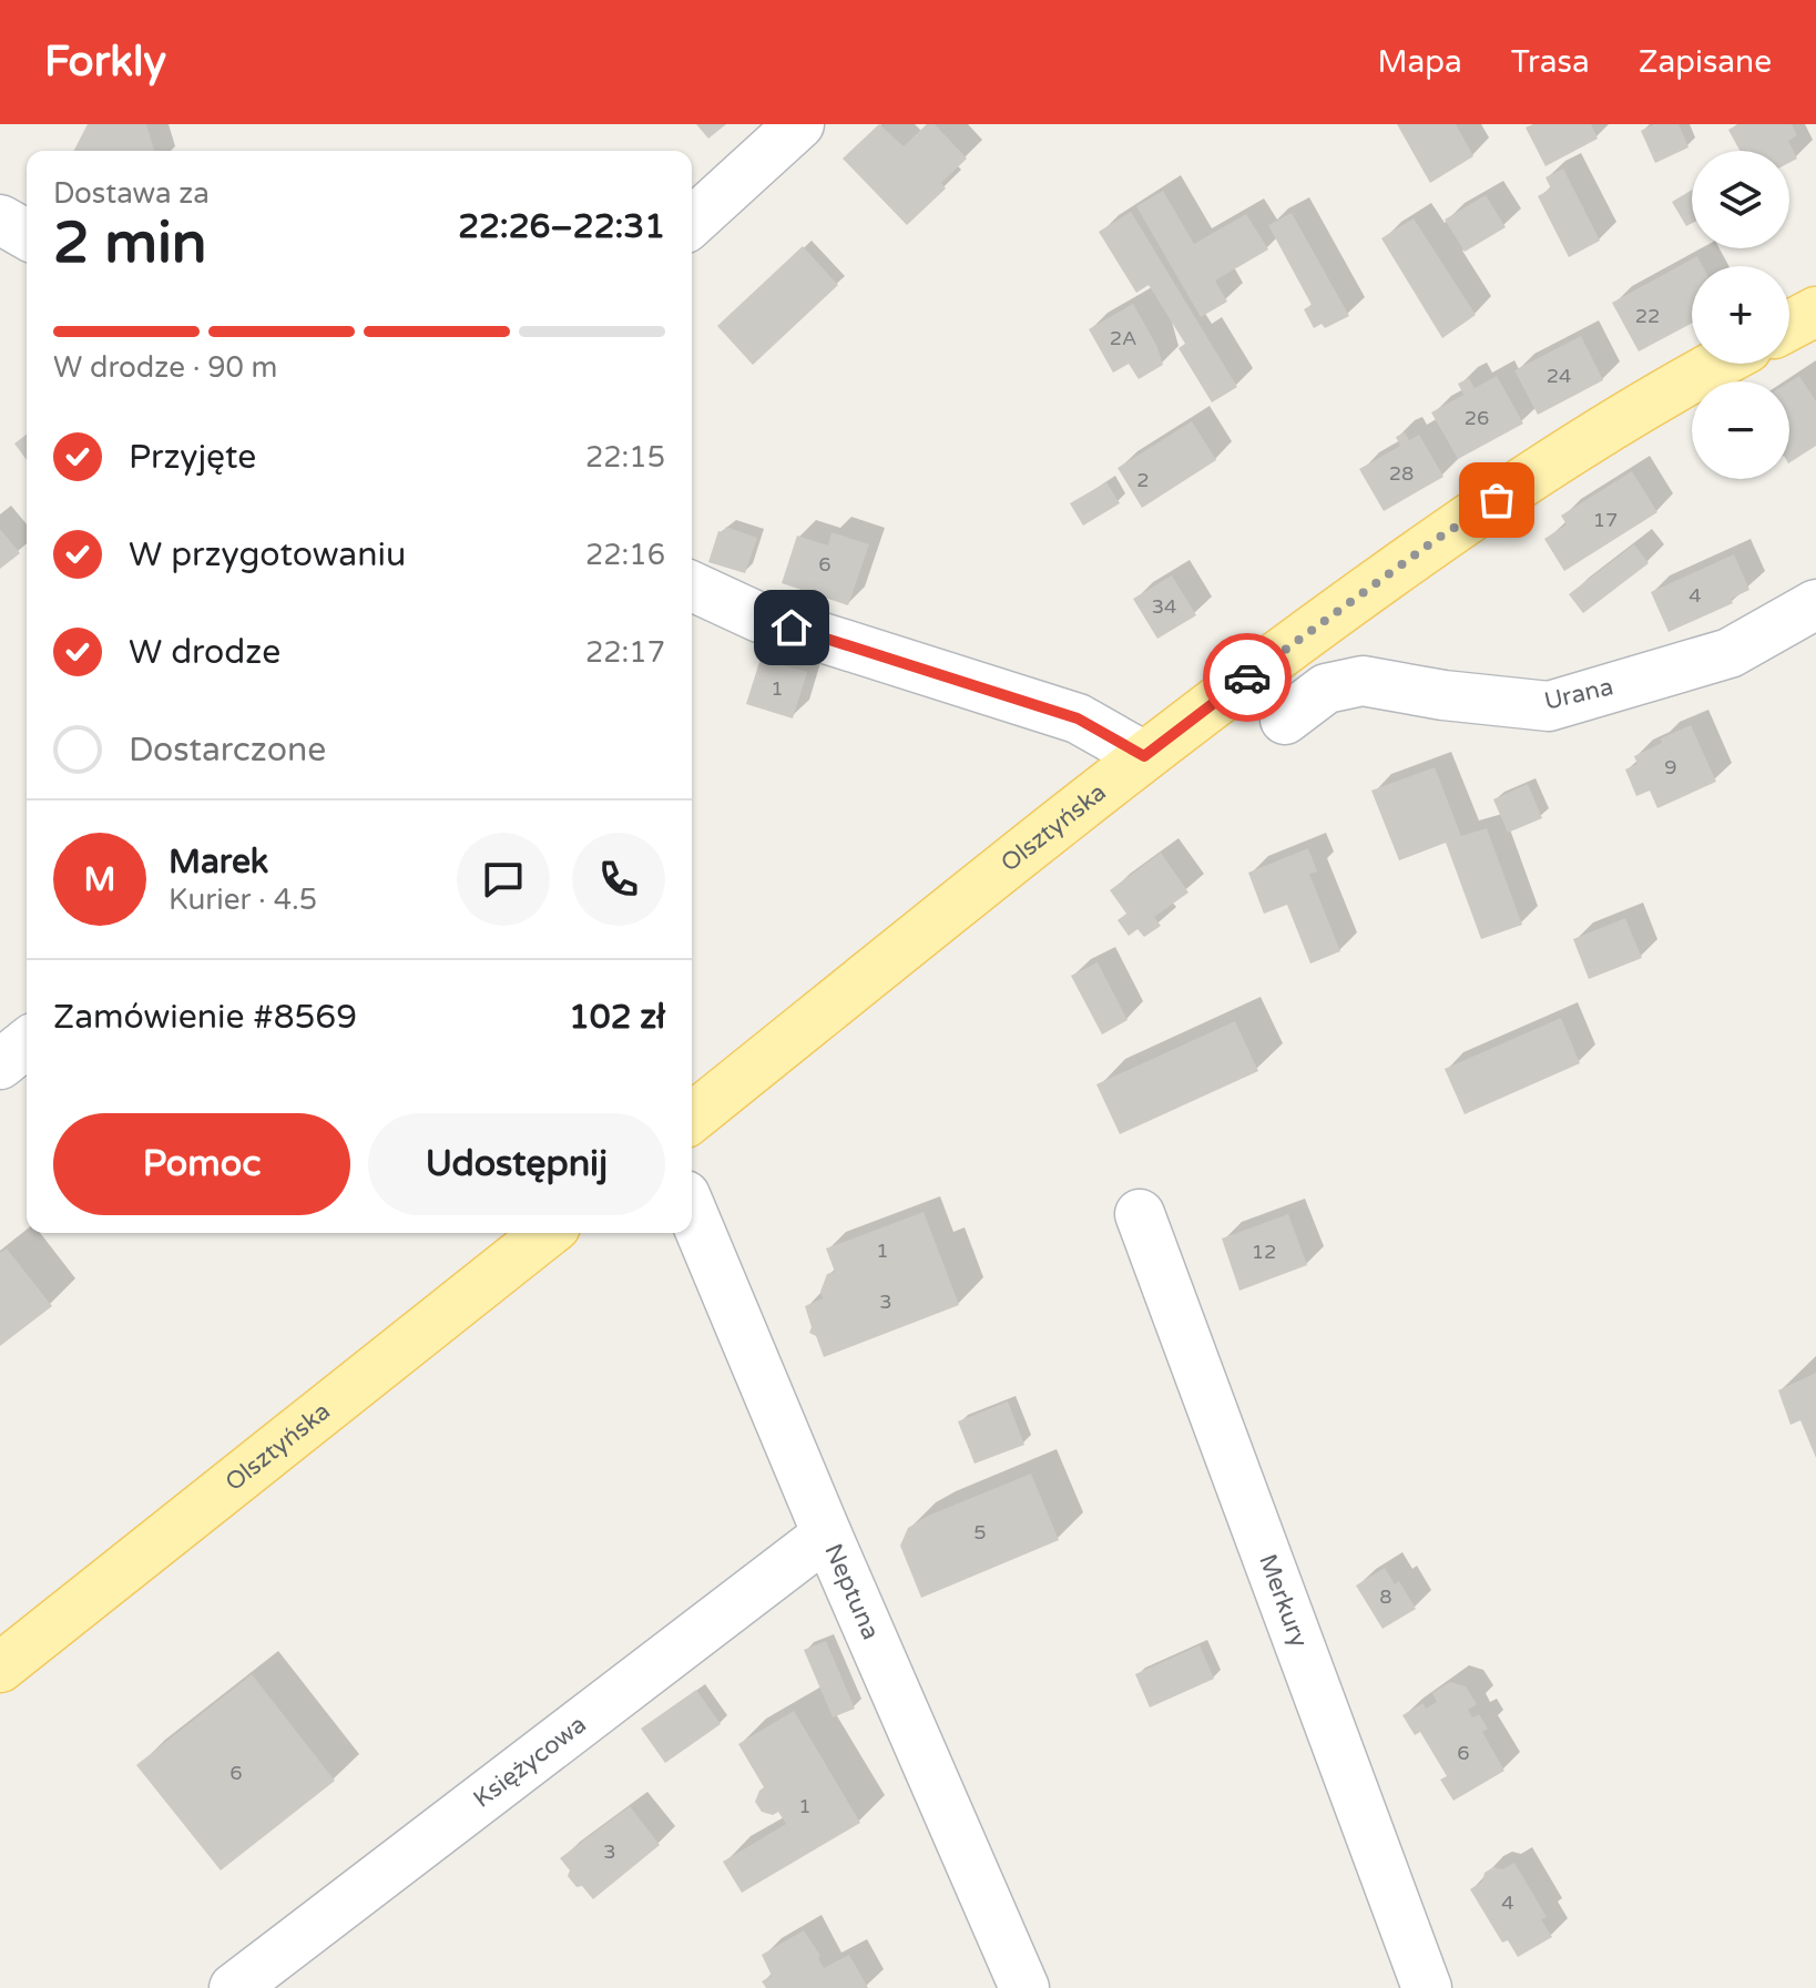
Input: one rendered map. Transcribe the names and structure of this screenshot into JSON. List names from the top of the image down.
{
  "streets": {
    "main road": ["Olsztyńska"],
    "street": [
      "Urana",
      "Neptuna",
      "Merkury",
      "Księżycowa"
    ]
  },
  "crossings": [
    ["Neptuna", "Księżycowa"]
  ],
  "house_numbers": [
    "22",
    "2A",
    "24",
    "26",
    "28",
    "2",
    "17",
    "6",
    "4",
    "34",
    "1",
    "9",
    "1",
    "12",
    "3",
    "5",
    "8",
    "6",
    "6",
    "1",
    "3",
    "4"
  ],
  "page": {
    "header": "Forkly",
    "nav": ["Mapa", "Trasa", "Zapisane"],
    "map_buttons": ["+", "−"],
    "heading": ["2 min", "Dostawa za", "22:26–22:31"],
    "panel": [
      "Marek",
      "Kurier · 4.5",
      "Zamówienie #8569",
      "102 zł"
    ],
    "bar": "W drodze · 90 m",
    "list": [
      ["Przyjęte", "22:15"],
      ["W przygotowaniu", "22:16"],
      ["W drodze", "22:17"],
      "Dostarczone"
    ],
    "round": "M",
    "buttons": ["Pomoc", "Udostępnij"]
  }
}
